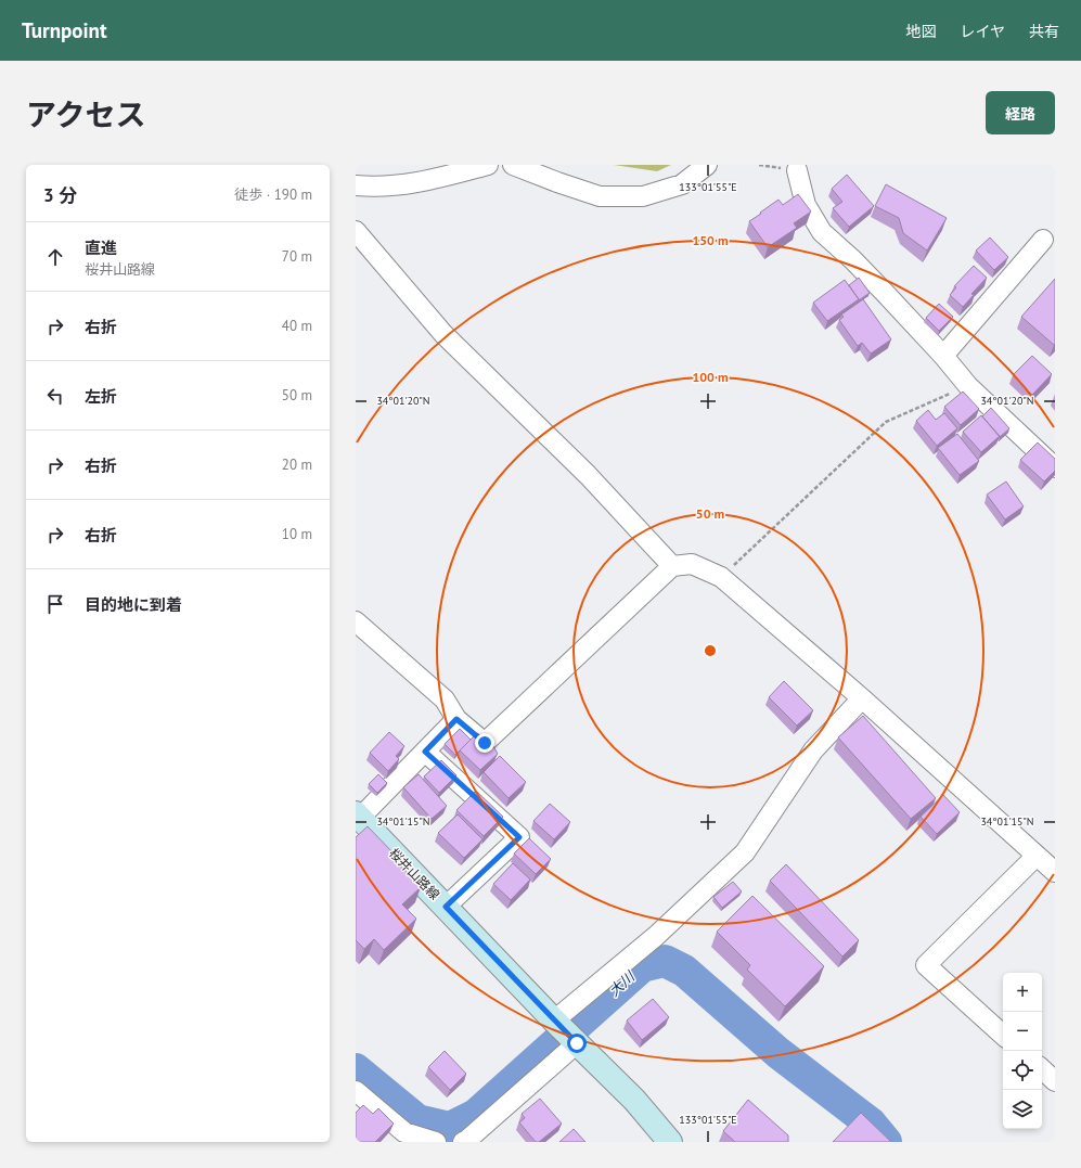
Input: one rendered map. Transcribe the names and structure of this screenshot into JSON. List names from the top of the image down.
{
  "streets": {
    "main road": ["桜井山路線"]
  },
  "water": ["大川"],
  "page": {
    "header": "Turnpoint",
    "nav": ["地図", "レイヤ", "共有"],
    "title": "アクセス",
    "buttons": "経路",
    "heading": ["3 分", "徒歩 · 190 m"],
    "list": [
      ["直進", "桜井山路線", "70 m"],
      ["右折", "40 m"],
      ["左折", "50 m"],
      ["右折", "20 m"],
      ["右折", "10 m"],
      "目的地に到着"
    ],
    "map_buttons": ["+", "−"]
  },
  "coordinates": ["133°01'55\"E", "34°01'20\"N", "34°01'15\"N"],
  "rings": ["150 m", "100 m", "50 m"]
}
